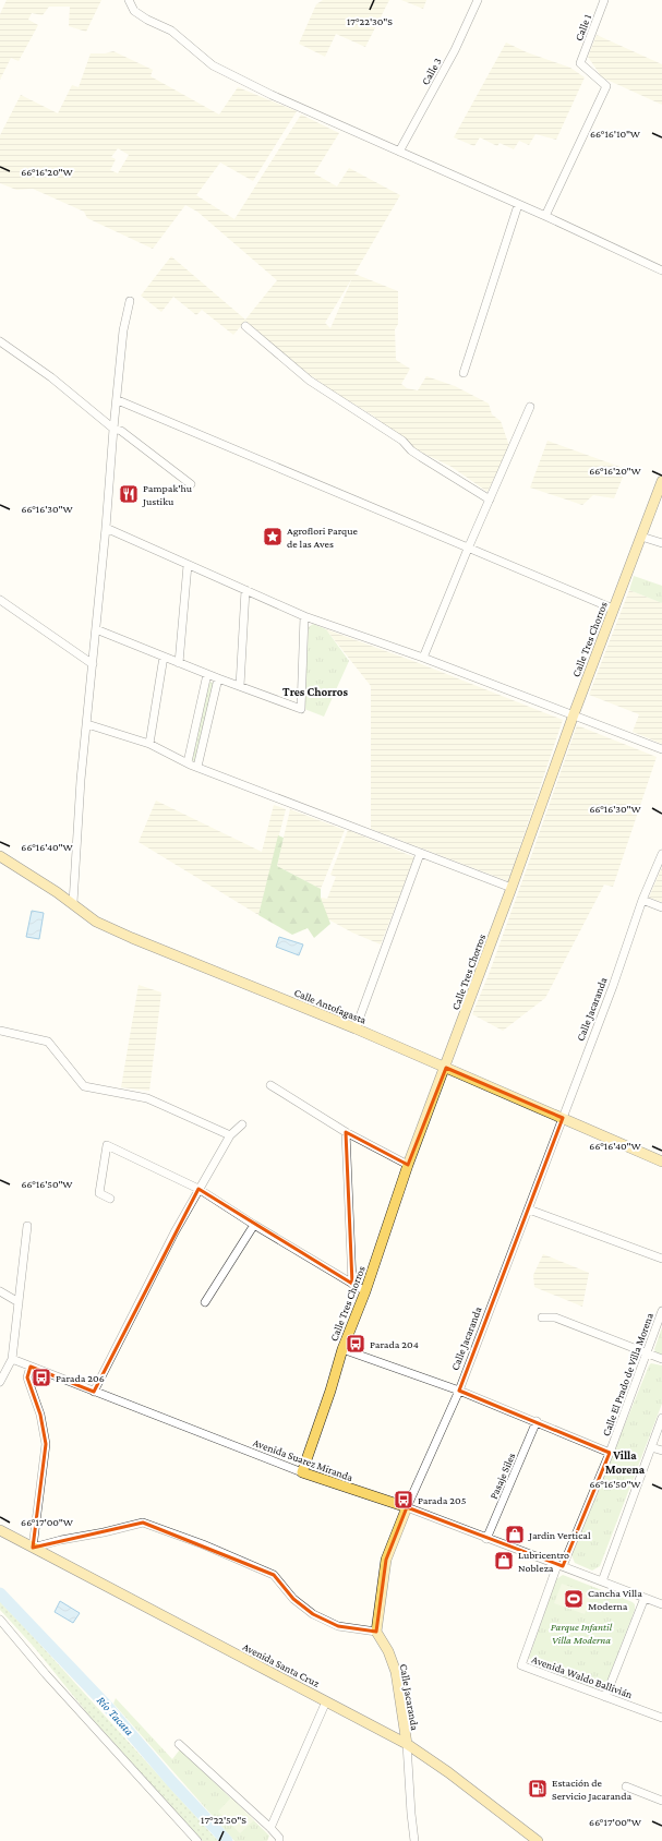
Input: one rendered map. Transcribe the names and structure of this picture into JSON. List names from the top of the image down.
{
  "streets": {
    "main road": [
      "Calle Tres Chorros",
      "Calle Antofagasta",
      "Calle Jacaranda",
      "Avenida Suarez Miranda",
      "Avenida Santa Cruz"
    ],
    "street": [
      "Calle 1",
      "Calle 3",
      "Calle El Prado de Villa Morena",
      "Pasaje Siles",
      "Avenida Waldo Ballivián"
    ]
  },
  "crossings": [
    ["Calle Tres Chorros", "Calle Antofagasta"],
    ["Calle Tres Chorros", "Avenida Suarez Miranda"],
    ["Calle Antofagasta", "Calle Jacaranda"],
    ["Calle Jacaranda", "Avenida Suarez Miranda"],
    ["Calle Jacaranda", "Avenida Santa Cruz"],
    ["Calle El Prado de Villa Morena", "Avenida Suarez Miranda"],
    ["Calle El Prado de Villa Morena", "Avenida Waldo Ballivián"],
    ["Avenida Suarez Miranda", "Pasaje Siles"],
    ["Avenida Suarez Miranda", "Avenida Waldo Ballivián"]
  ],
  "districts": ["Tres Chorros", "Villa Morena"],
  "water": ["Río Tacata"],
  "parks": ["Parque Infantil Villa Moderna"],
  "places": {
    "restaurant": ["Pampak'hu Justiku"],
    "place": ["Agroflori Parque de las Aves"],
    "bus stop": ["Parada 204", "Parada 206", "Parada 205"],
    "shop": ["Jardin Vertical", "Lubricentro Nobleza"],
    "sports": ["Cancha Villa Moderna"],
    "fuel station": ["Estación de Servicio Jacaranda"]
  },
  "coordinates": [
    "17°22'30\"S",
    "66°16'10\"W",
    "66°16'20\"W",
    "66°16'30\"W",
    "66°16'40\"W",
    "66°16'50\"W",
    "66°17'00\"W",
    "17°22'50\"S"
  ]
}
